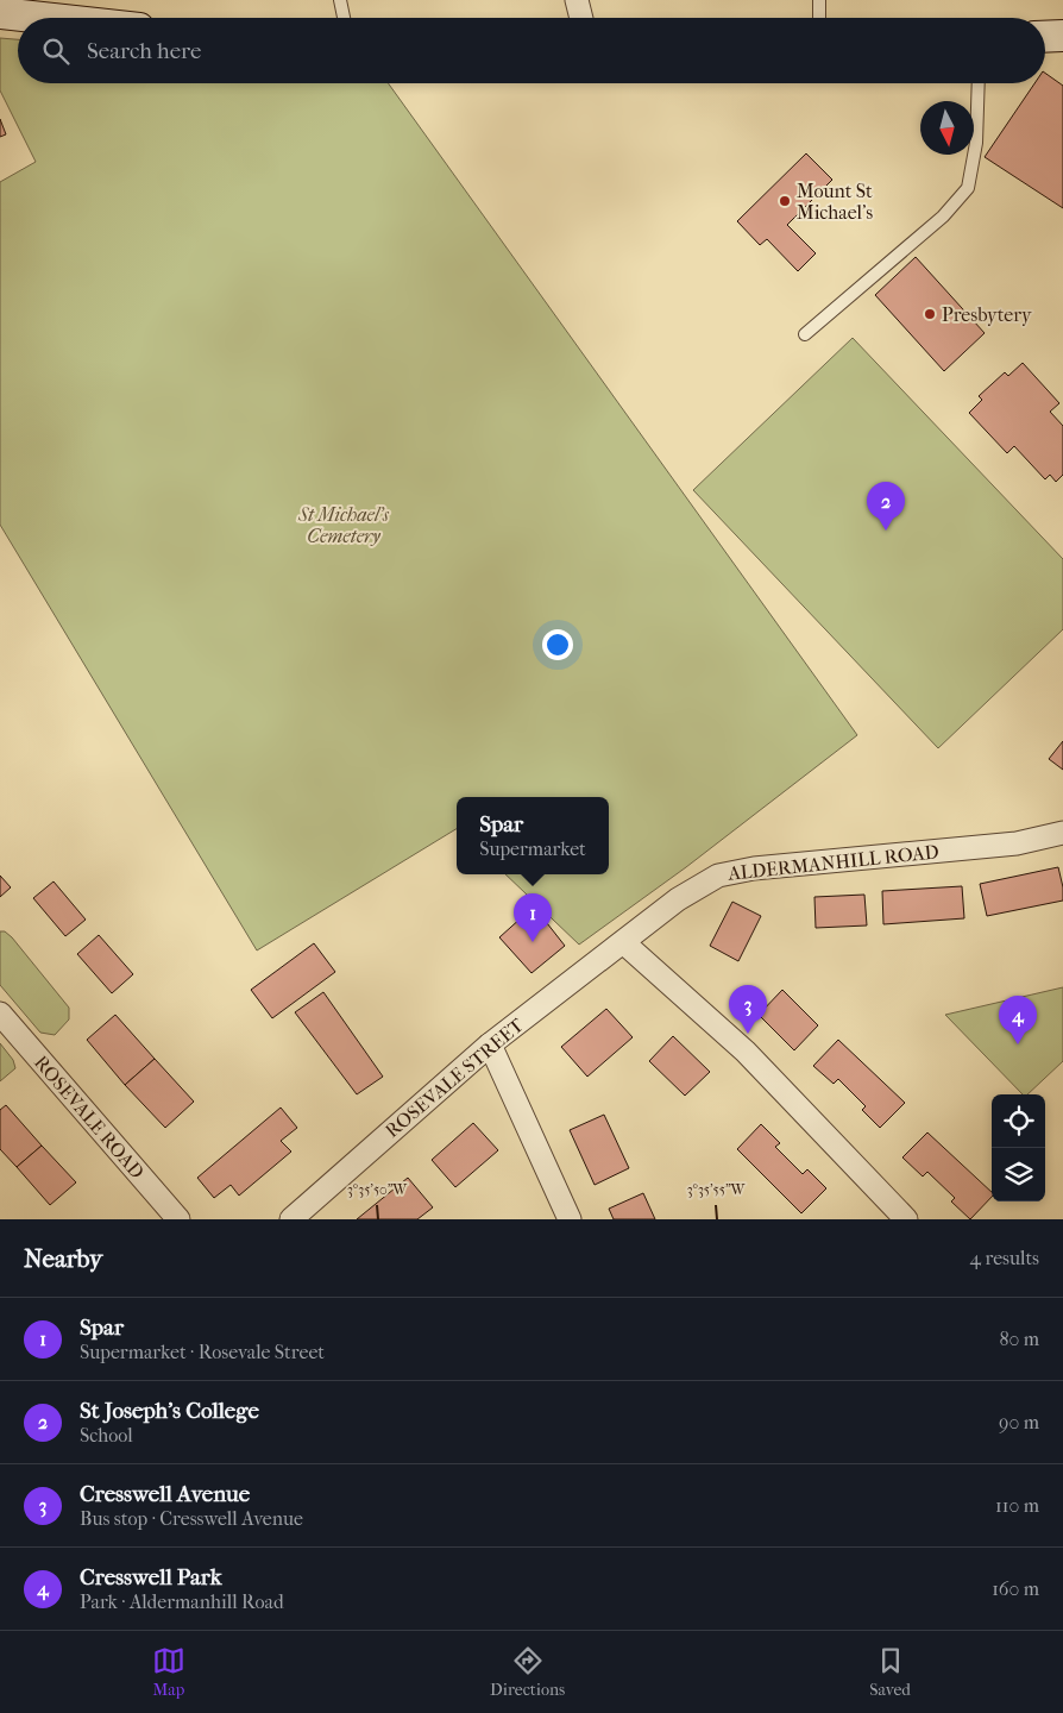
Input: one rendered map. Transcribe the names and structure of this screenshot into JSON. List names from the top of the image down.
{
  "streets": {
    "street": ["ALDERMANHILL ROAD", "ROSEVALE STREET", "ROSEVALE ROAD"]
  },
  "crossings": [
    ["ALDERMANHILL ROAD", "ROSEVALE STREET"]
  ],
  "parks": ["St Michael's Cemetery"],
  "places": ["Mount St Michael's", "Presbytery"],
  "north": "bottom",
  "page": {
    "search": "Search here",
    "pins": [
      "2",
      "1",
      "3",
      "4"
    ],
    "popup": ["Spar", "Supermarket"],
    "heading": ["Nearby", "4 results"],
    "list": [
      {
        "mark": "1",
        "name": "Spar",
        "note": "Supermarket · Rosevale Street",
        "value": "80 m"
      },
      {
        "mark": "2",
        "name": "St Joseph's College",
        "note": "School",
        "value": "90 m"
      },
      {
        "mark": "3",
        "name": "Cresswell Avenue",
        "note": "Bus stop · Cresswell Avenue",
        "value": "110 m"
      },
      {
        "mark": "4",
        "name": "Cresswell Park",
        "note": "Park · Aldermanhill Road",
        "value": "160 m"
      }
    ],
    "nav": ["Map", "Directions", "Saved"]
  },
  "coordinates": ["3°35'50\"W", "3°35'55\"W"]
}
